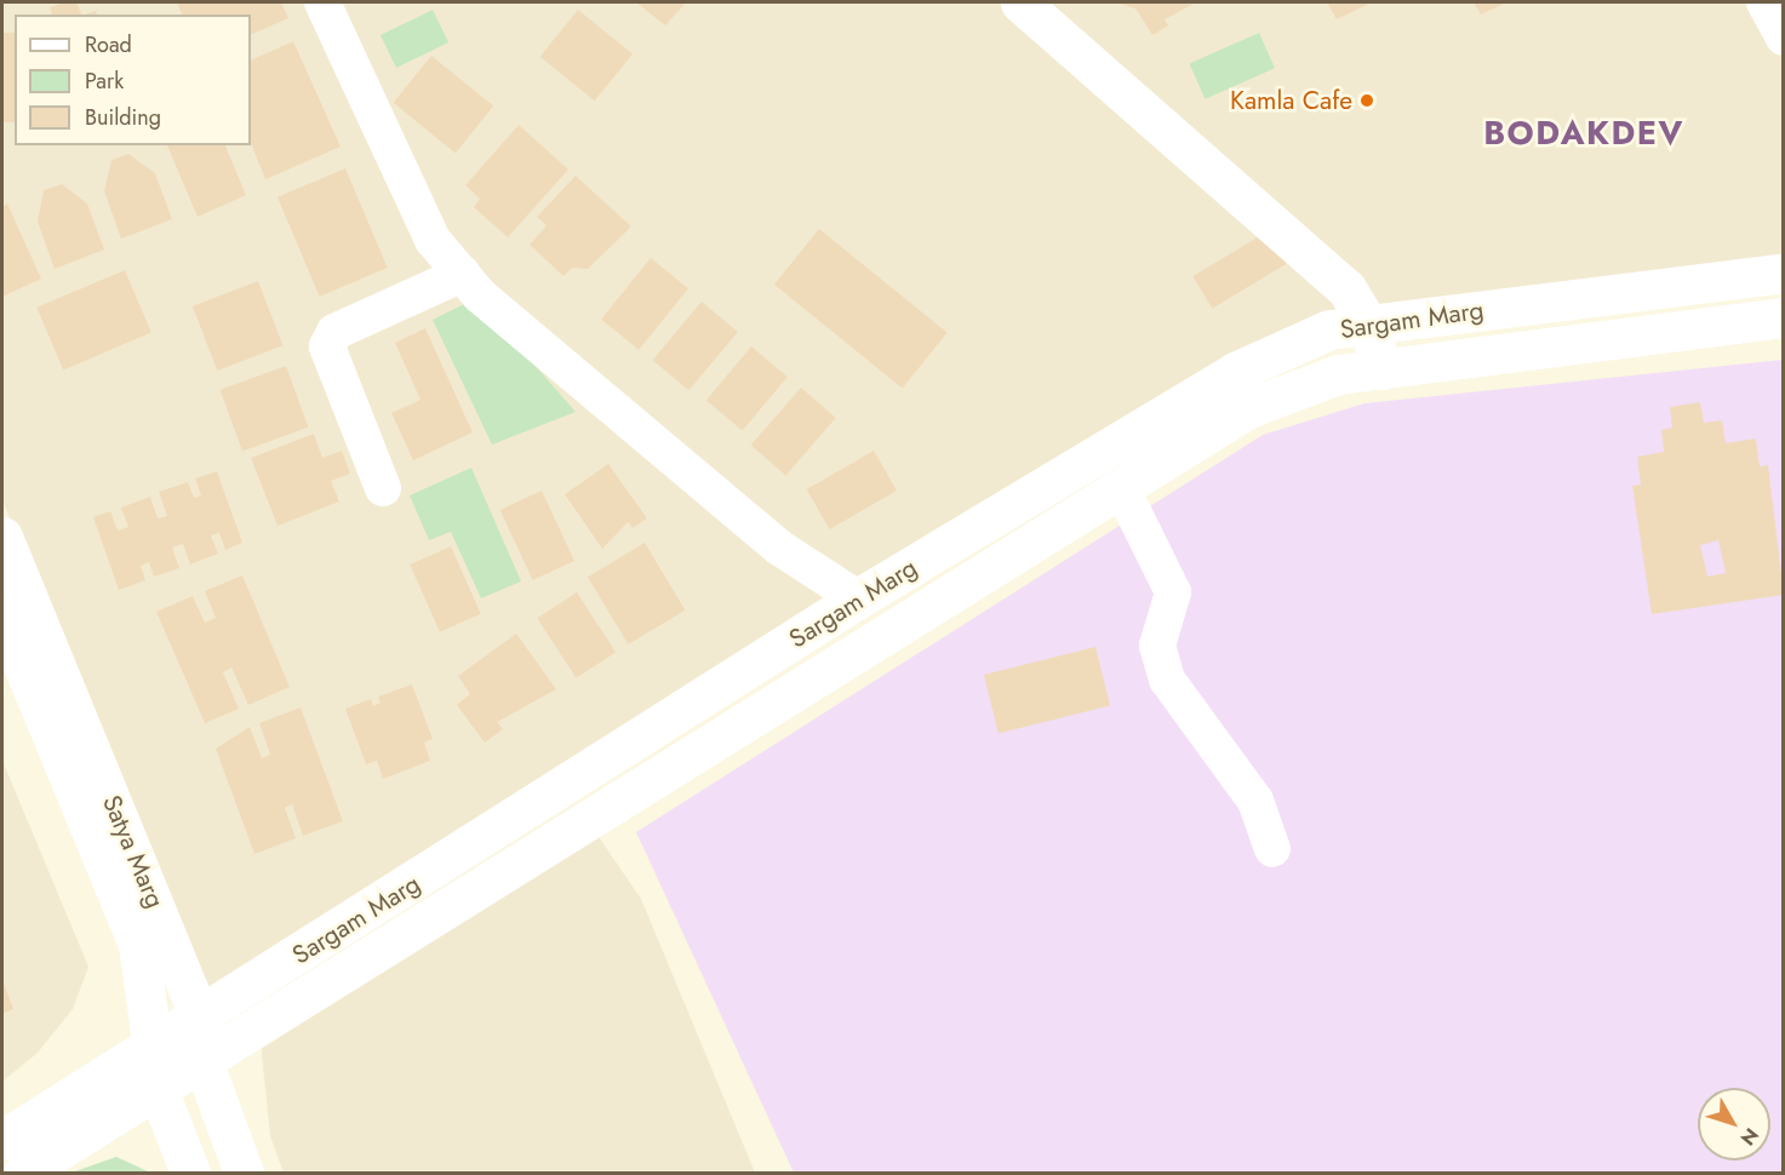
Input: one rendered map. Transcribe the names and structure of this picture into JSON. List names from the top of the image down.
{
  "streets": {
    "main road": ["Sargam Marg", "Satya Marg"]
  },
  "crossings": [
    ["Sargam Marg", "Satya Marg"]
  ],
  "districts": ["BODAKDEV"],
  "places": ["Kamla Cafe"],
  "legend": ["Road", "Park", "Building"],
  "north": "bottom right"
}
